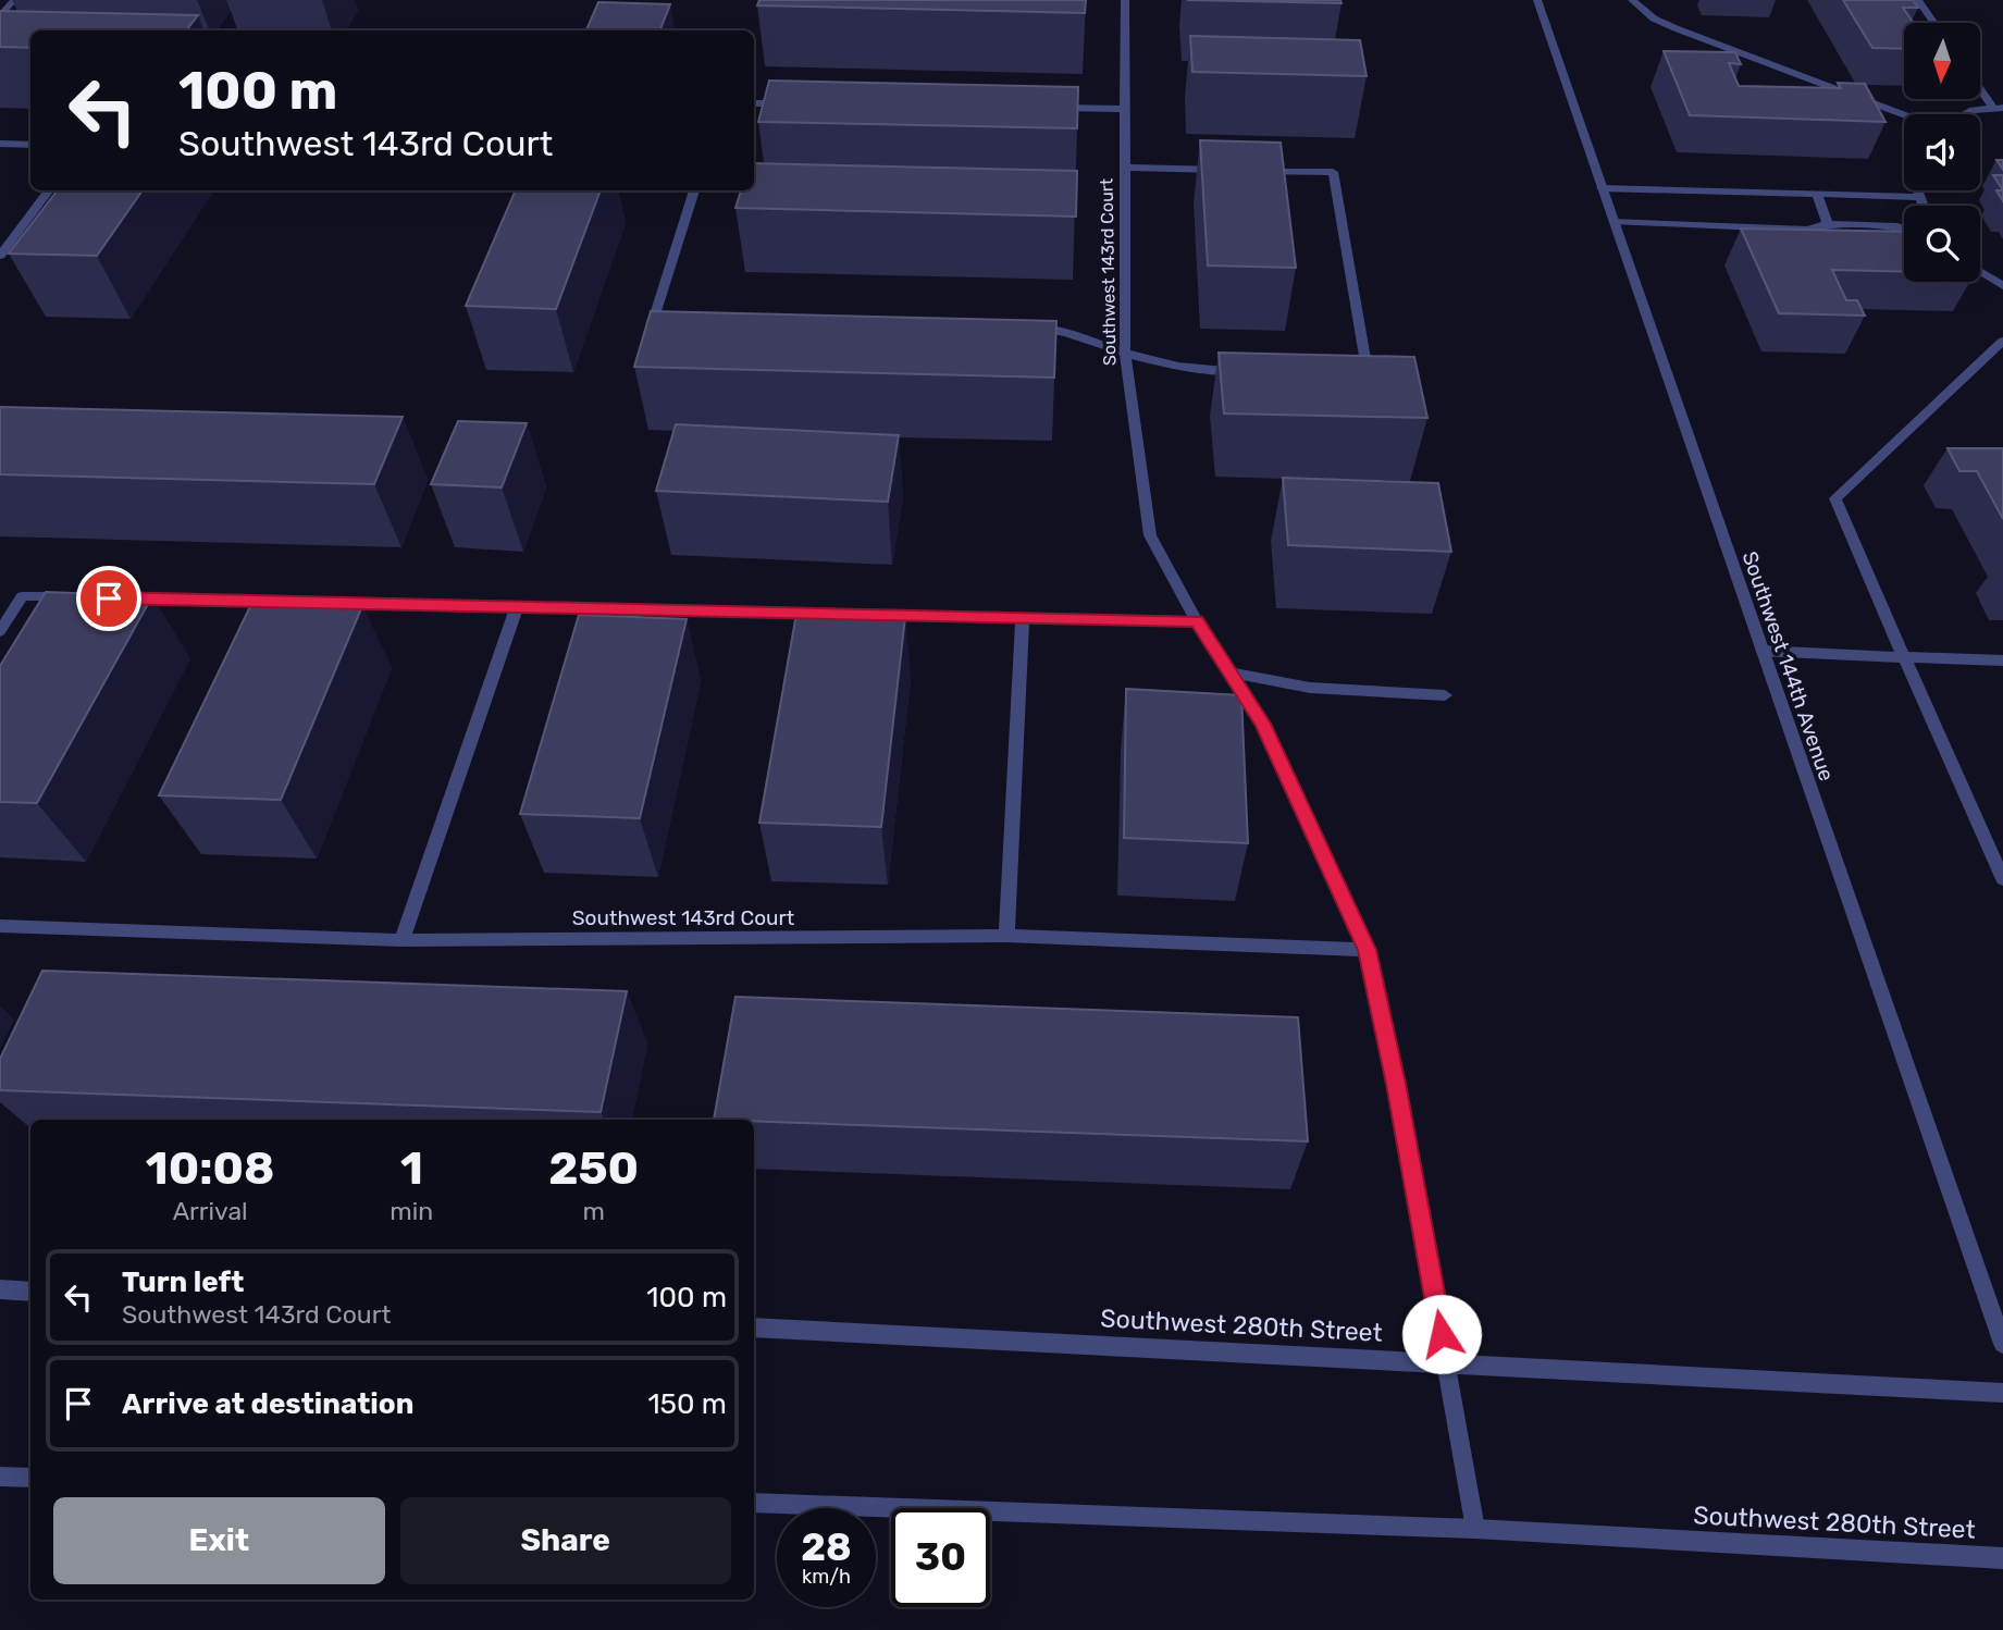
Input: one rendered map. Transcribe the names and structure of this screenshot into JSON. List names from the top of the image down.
{
  "streets": {
    "street": ["Southwest 143rd Court", "Southwest 144th Avenue", "Southwest 280th Street"]
  },
  "crossings": [
    ["Southwest 143rd Court", "Southwest 280th Street"]
  ],
  "north": "bottom",
  "page": {
    "turn": ["100 m", "Southwest 143rd Court"],
    "eta": [
      "10:08",
      "Arrival",
      "1",
      "min",
      "250",
      "m"
    ],
    "list": [
      {
        "name": "Turn left",
        "note": "Southwest 143rd Court",
        "value": "100 m"
      },
      {
        "name": "Arrive at destination",
        "value": "150 m"
      }
    ],
    "buttons": ["Exit", "Share"],
    "speed": "28 km/h",
    "limit": "30"
  }
}
